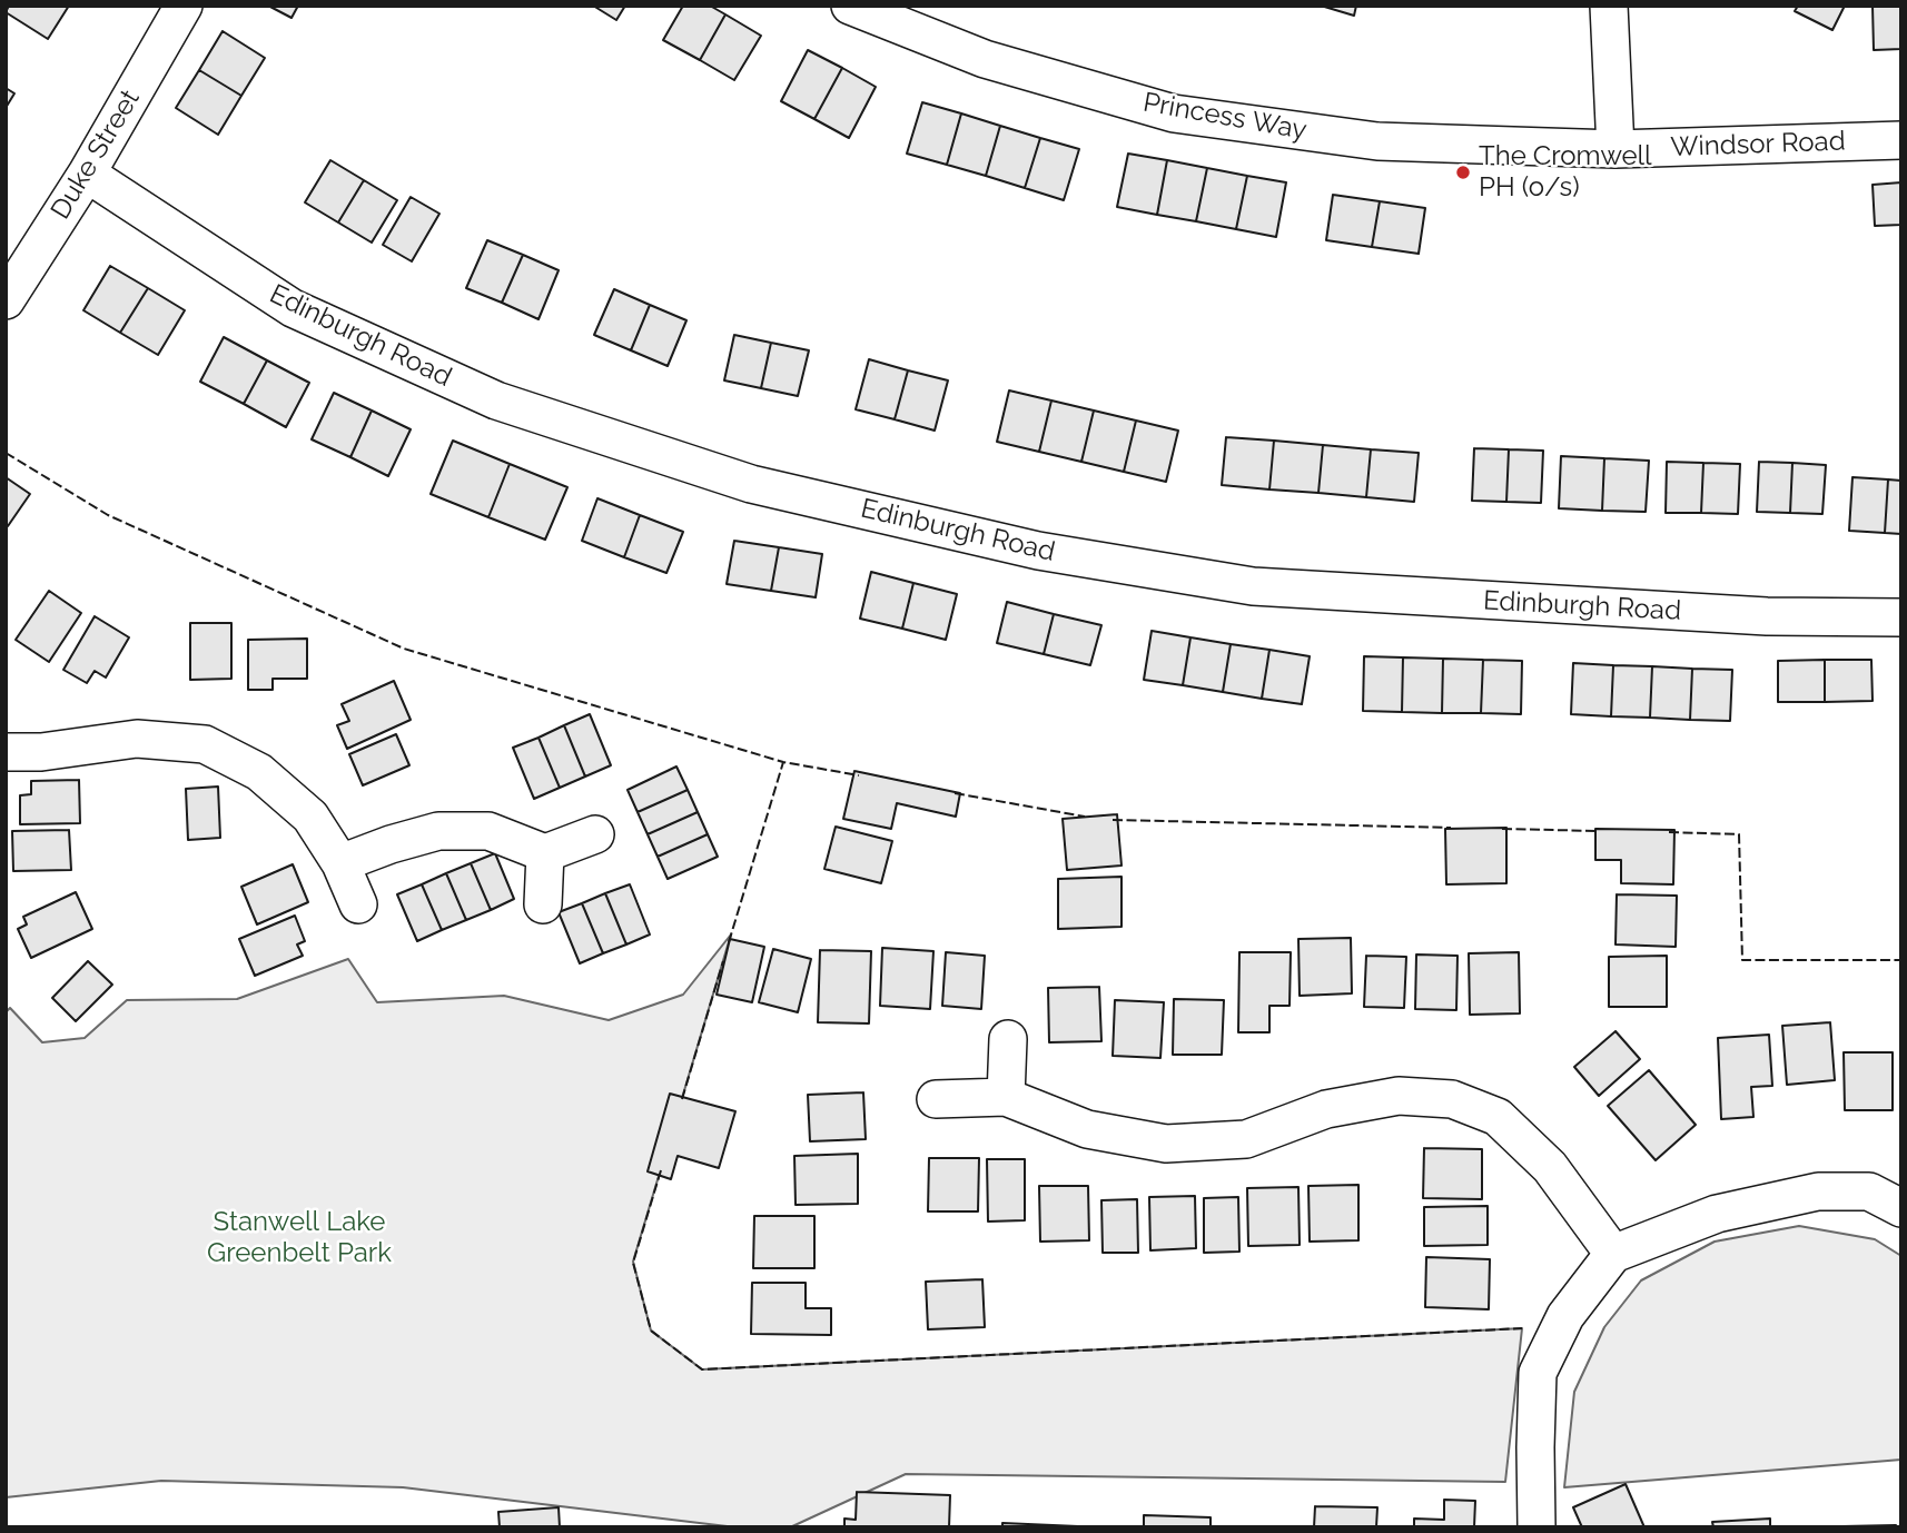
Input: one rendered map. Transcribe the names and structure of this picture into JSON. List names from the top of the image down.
{
  "streets": {
    "street": [
      "Princess Way",
      "Windsor Road",
      "Duke Street",
      "Edinburgh Road"
    ]
  },
  "crossings": [
    ["Princess Way", "Windsor Road"],
    ["Duke Street", "Edinburgh Road"]
  ],
  "parks": ["Stanwell Lake Greenbelt Park"],
  "places": ["The Cromwell PH (o/s)"]
}
